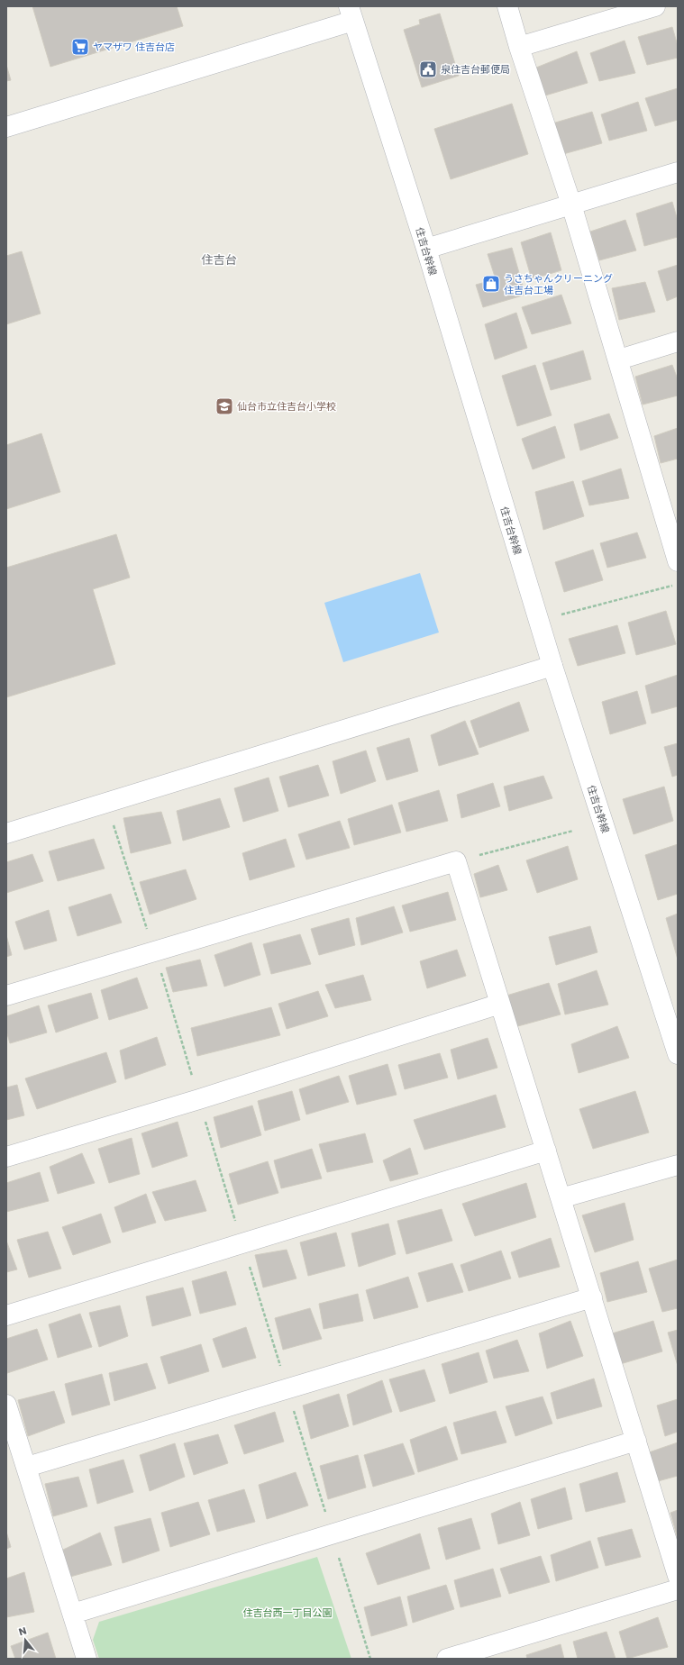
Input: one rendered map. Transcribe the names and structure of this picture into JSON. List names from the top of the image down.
{
  "streets": {
    "street": ["住吉台幹線"]
  },
  "districts": ["住吉台"],
  "parks": ["住吉台西一丁目公園"],
  "places": {
    "supermarket": ["ヤマザワ 住吉台店"],
    "public building": ["泉住吉台郵便局"],
    "shop": ["うさちゃんクリーニング 住吉台工場"],
    "school or university": ["仙台市立住吉台小学校"]
  },
  "north": "top"
}
